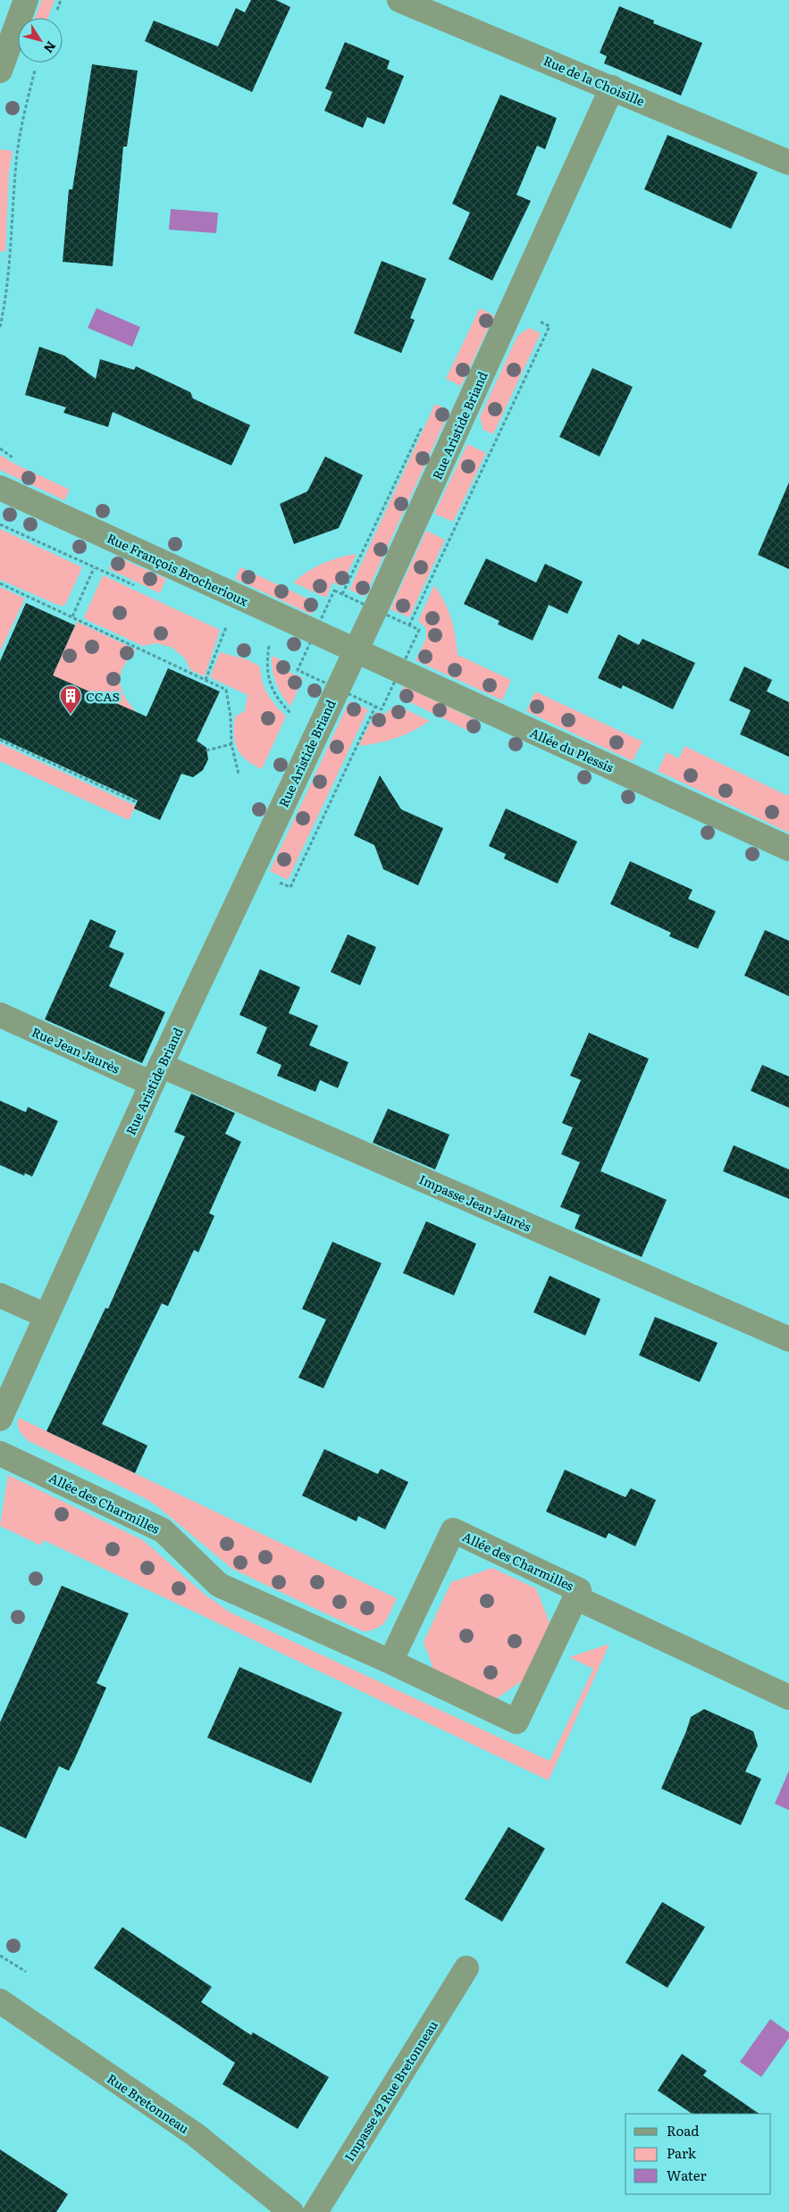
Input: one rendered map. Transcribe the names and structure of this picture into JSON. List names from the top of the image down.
{
  "streets": {
    "street": [
      "Rue de la Choisille",
      "Rue Aristide Briand",
      "Rue François Brocherioux",
      "Allée du Plessis",
      "Rue Jean Jaurès",
      "Impasse Jean Jaurès",
      "Allée des Charmilles",
      "Impasse 42 Rue Bretonneau",
      "Rue Bretonneau"
    ]
  },
  "crossings": [
    ["Rue de la Choisille", "Rue Aristide Briand"],
    ["Rue Aristide Briand", "Rue François Brocherioux"],
    ["Rue Aristide Briand", "Allée du Plessis"],
    ["Rue Aristide Briand", "Rue Jean Jaurès"],
    ["Rue Aristide Briand", "Impasse Jean Jaurès"],
    ["Rue François Brocherioux", "Allée du Plessis"],
    ["Rue Jean Jaurès", "Impasse Jean Jaurès"]
  ],
  "places": {
    "building": ["CCAS"]
  },
  "legend": ["Road", "Park", "Water"],
  "north": "bottom right"
}
